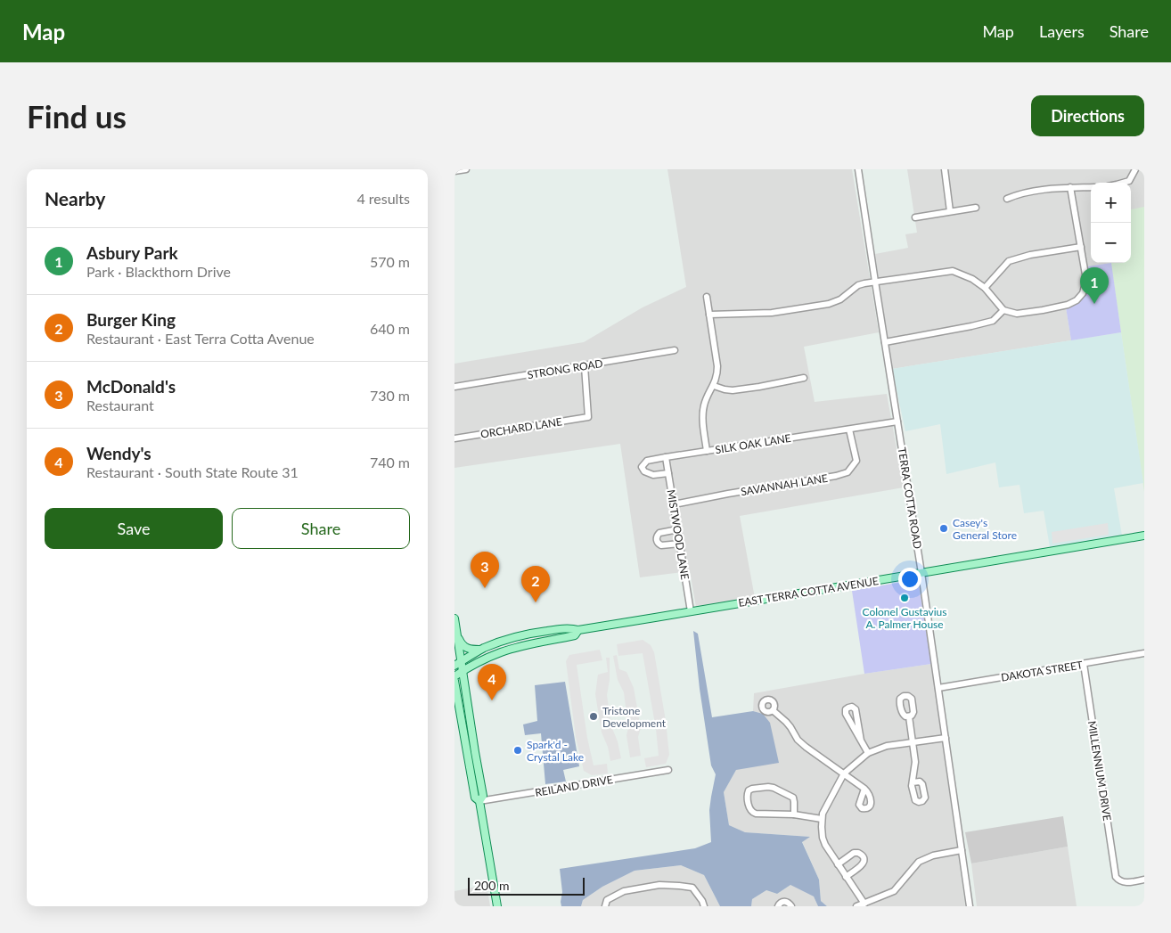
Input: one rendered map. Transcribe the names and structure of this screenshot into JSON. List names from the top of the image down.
{
  "streets": {
    "main road": ["EAST TERRA COTTA AVENUE"],
    "street": [
      "STRONG ROAD",
      "ORCHARD LANE",
      "SILK OAK LANE",
      "SAVANNAH LANE",
      "TERRA COTTA ROAD",
      "MISTWOOD LANE",
      "DAKOTA STREET",
      "MILLENNIUM DRIVE",
      "REILAND DRIVE"
    ]
  },
  "crossings": [
    ["STRONG ROAD", "ORCHARD LANE"],
    ["SILK OAK LANE", "SAVANNAH LANE"],
    ["SILK OAK LANE", "TERRA COTTA ROAD"],
    ["SILK OAK LANE", "MISTWOOD LANE"],
    ["SAVANNAH LANE", "MISTWOOD LANE"],
    ["TERRA COTTA ROAD", "EAST TERRA COTTA AVENUE"],
    ["TERRA COTTA ROAD", "DAKOTA STREET"],
    ["MISTWOOD LANE", "EAST TERRA COTTA AVENUE"],
    ["DAKOTA STREET", "MILLENNIUM DRIVE"]
  ],
  "places": [
    "Casey's General Store",
    "Colonel Gustavius A. Palmer House",
    "Tristone Development",
    "Spark'd - Crystal Lake"
  ],
  "scale_bar": "200 m",
  "page": {
    "header": "Map",
    "nav": ["Map", "Layers", "Share"],
    "buttons": [
      "Directions",
      ["Save", "Share"]
    ],
    "title": "Find us",
    "heading": ["Nearby", "4 results"],
    "map_buttons": ["+", "−"],
    "list": [
      {
        "mark": "1",
        "name": "Asbury Park",
        "note": "Park · Blackthorn Drive",
        "value": "570 m"
      },
      {
        "mark": "2",
        "name": "Burger King",
        "note": "Restaurant · East Terra Cotta Avenue",
        "value": "640 m"
      },
      {
        "mark": "3",
        "name": "McDonald's",
        "note": "Restaurant",
        "value": "730 m"
      },
      {
        "mark": "4",
        "name": "Wendy's",
        "note": "Restaurant · South State Route 31",
        "value": "740 m"
      }
    ],
    "pins": [
      "1",
      "3",
      "2",
      "4"
    ],
    "scale": "200 m"
  }
}
